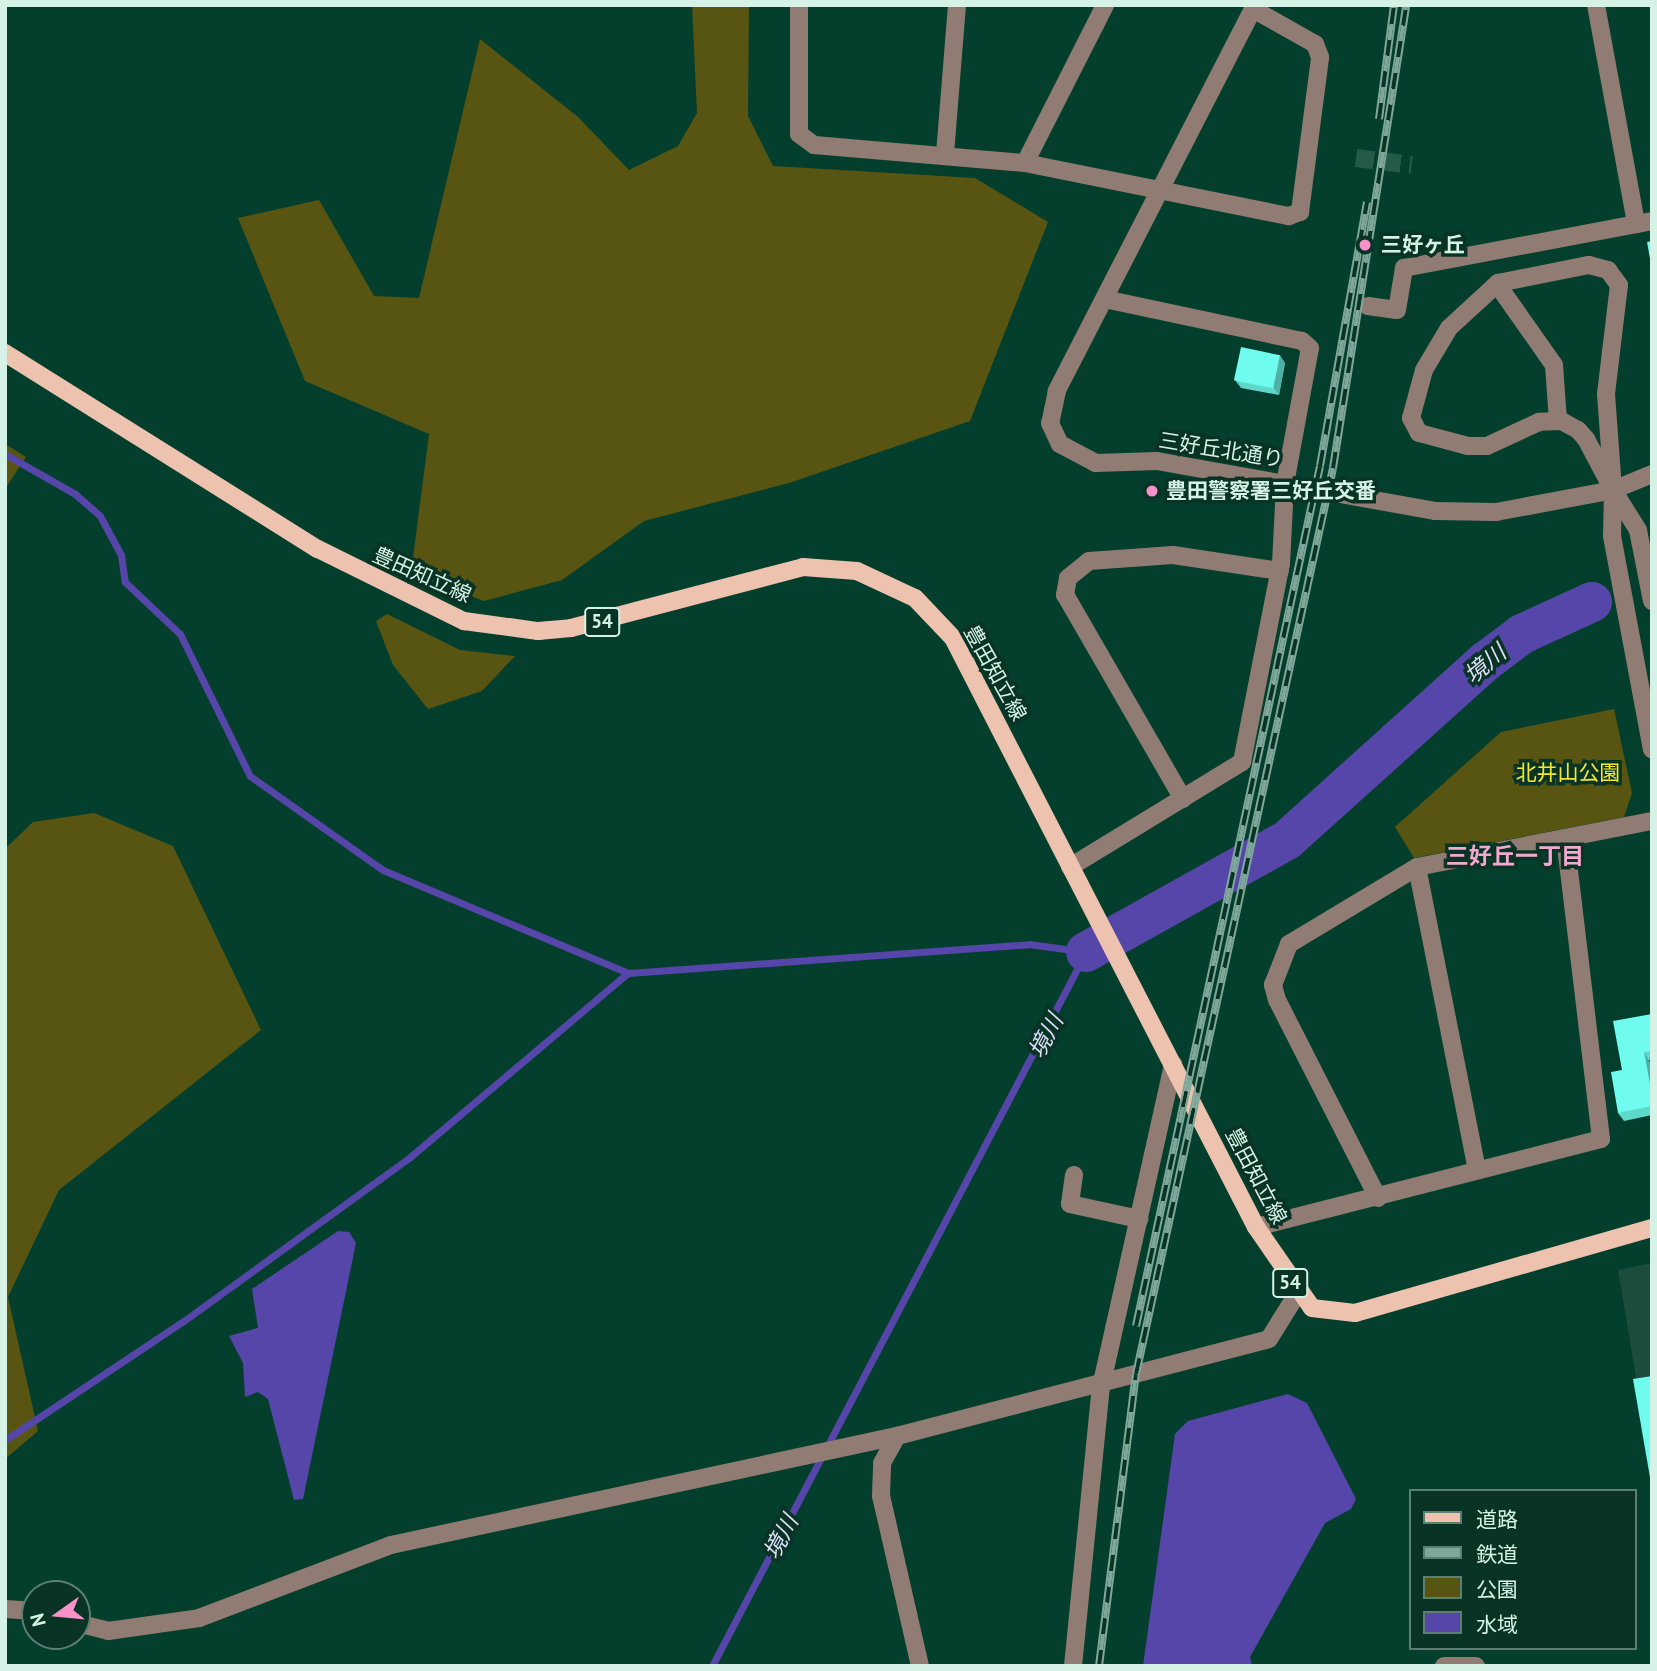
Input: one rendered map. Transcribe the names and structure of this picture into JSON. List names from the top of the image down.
{
  "streets": {
    "main road": ["豊田知立線", "54"],
    "street": ["三好丘北通り"]
  },
  "crossings": [
    ["豊田知立線", "54"]
  ],
  "districts": ["三好丘一丁目"],
  "water": ["境川"],
  "parks": ["北井山公園"],
  "places": ["三好ヶ丘", "豊田警察署三好丘交番"],
  "legend": [
    "道路",
    "鉄道",
    "公園",
    "水域"
  ],
  "north": "left"
}
